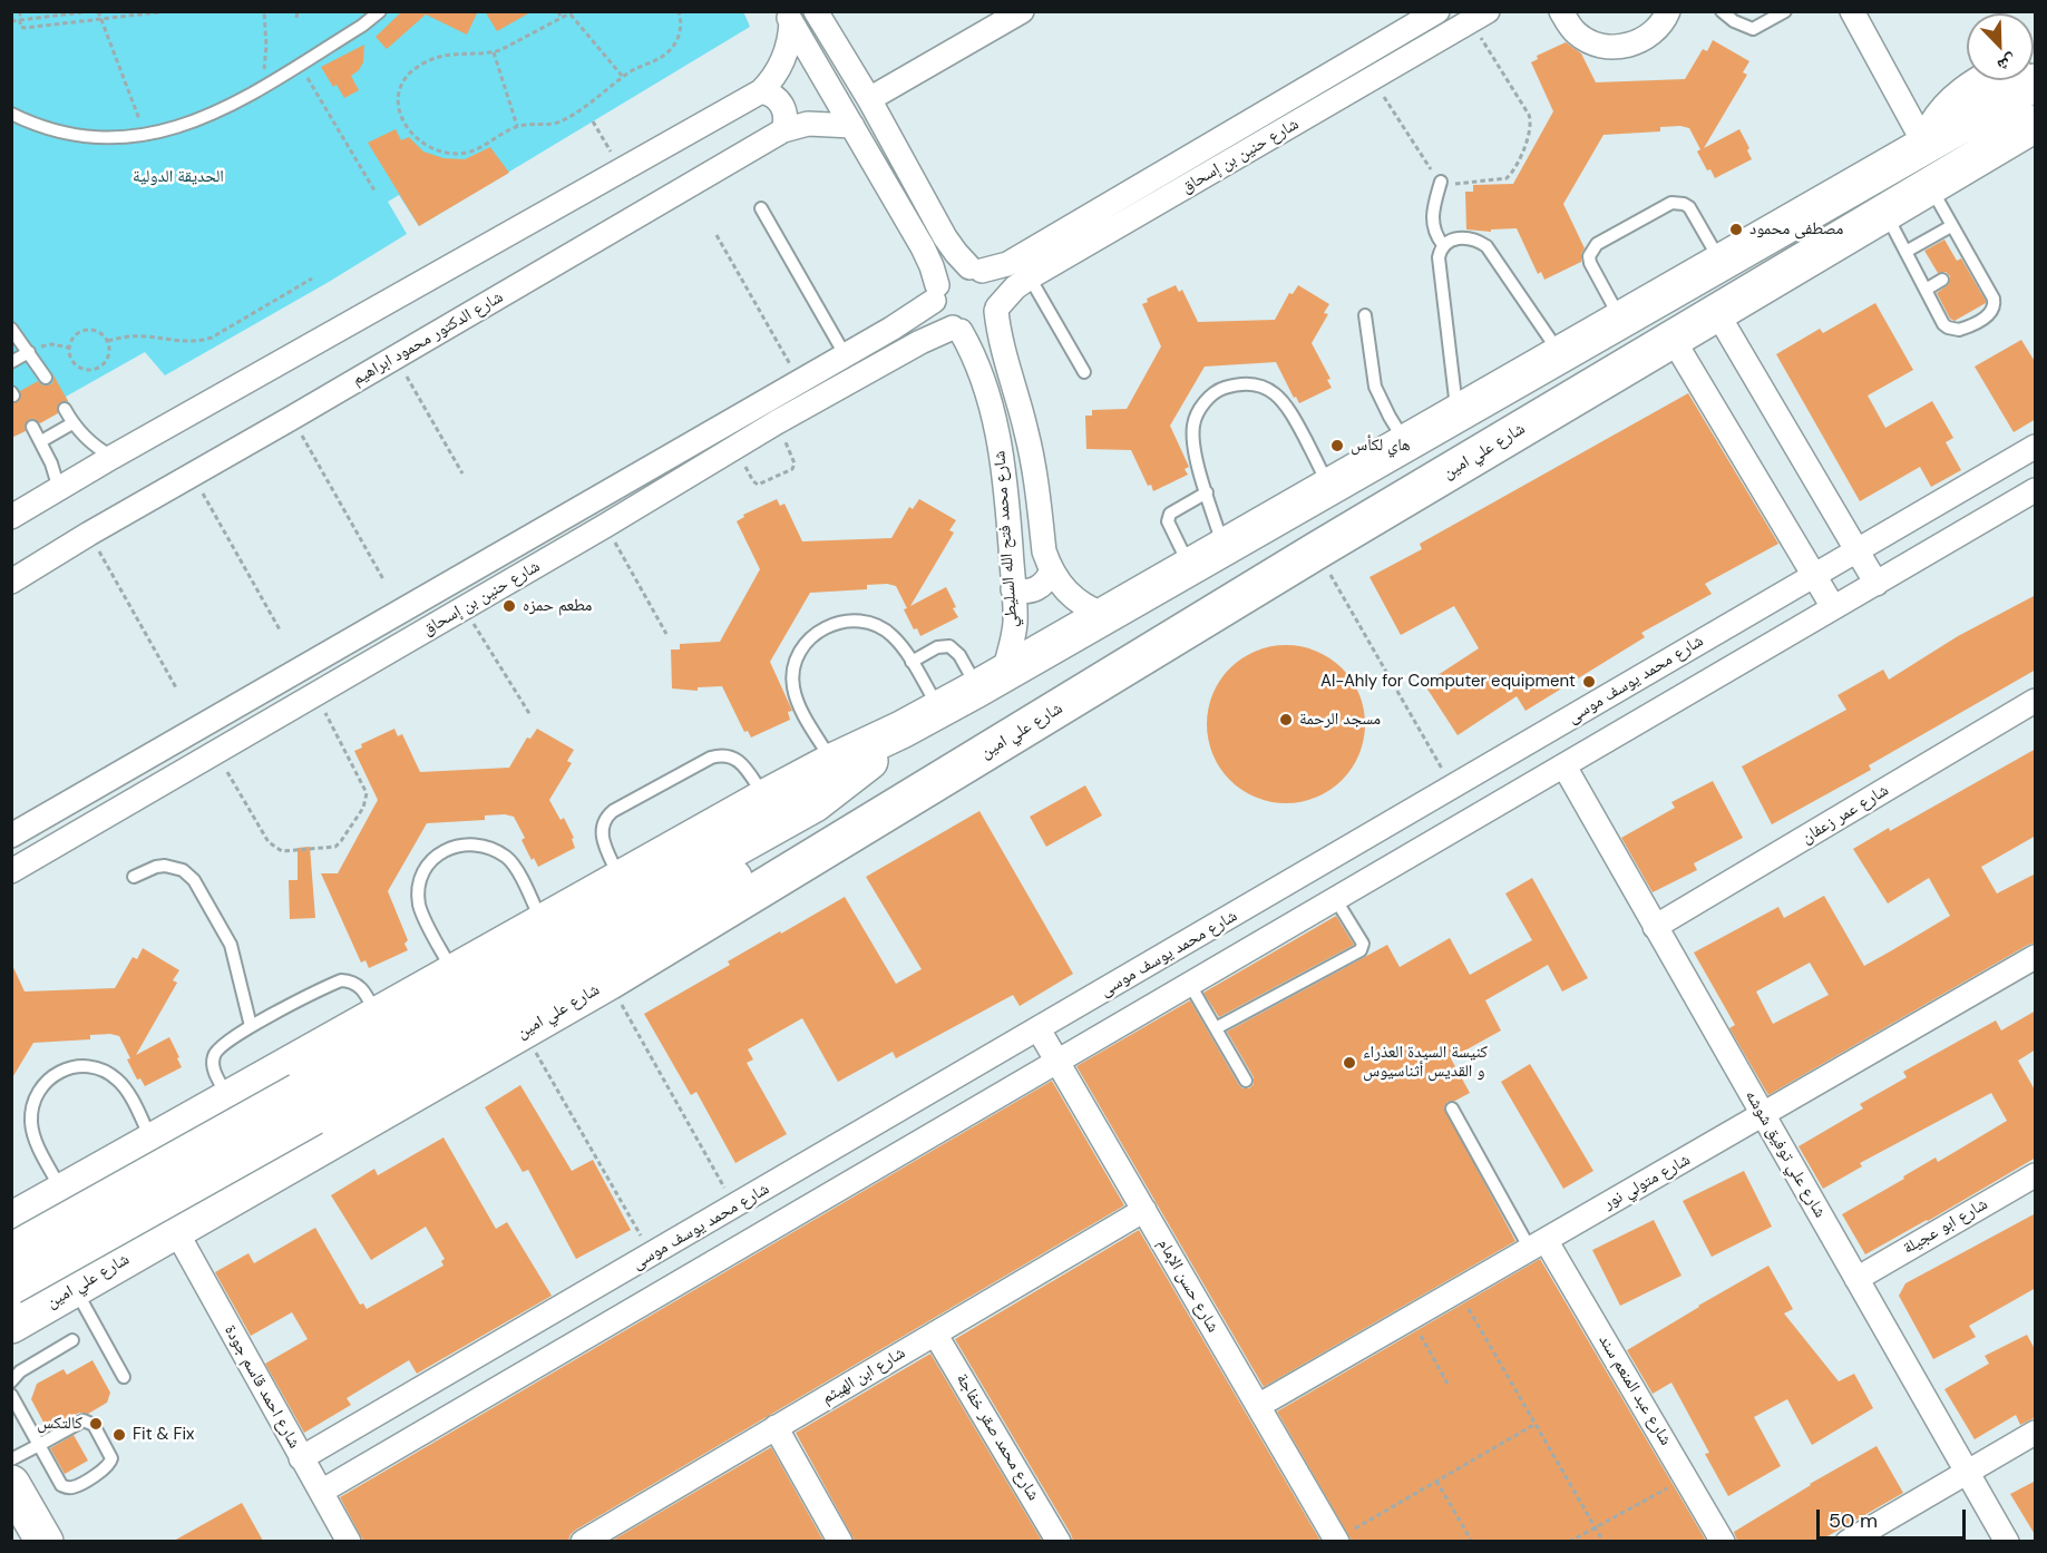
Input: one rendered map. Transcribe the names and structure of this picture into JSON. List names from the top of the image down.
{
  "streets": {
    "main road": ["شارع علي امين"],
    "street": [
      "شارع حنين بن إسحاق",
      "شارع الدكتور محمود ابراهيم",
      "شارع محمد فتح الله السليطي",
      "شارع محمد يوسف موسى",
      "شارع عمر زعفان",
      "شارع علي توفيق شوشه",
      "شارع متولي نور",
      "شارع ابو عجيلة",
      "شارع حسن الإمام",
      "شارع ابن الهيثم",
      "شارع احمد قاسم جودة",
      "شارع عبد المنعم سند",
      "شارع محمد صقر خفاجة"
    ]
  },
  "crossings": [
    ["شارع حنين بن إسحاق", "شارع محمد فتح الله السليطي"],
    ["شارع علي امين", "شارع احمد قاسم جودة"],
    ["شارع محمد يوسف موسى", "شارع حسن الإمام"],
    ["شارع محمد يوسف موسى", "شارع احمد قاسم جودة"],
    ["شارع عمر زعفان", "شارع علي توفيق شوشه"],
    ["شارع علي توفيق شوشه", "شارع متولي نور"],
    ["شارع علي توفيق شوشه", "شارع ابو عجيلة"],
    ["شارع متولي نور", "شارع حسن الإمام"],
    ["شارع متولي نور", "شارع عبد المنعم سند"],
    ["شارع حسن الإمام", "شارع ابن الهيثم"],
    ["شارع ابن الهيثم", "شارع محمد صقر خفاجة"]
  ],
  "parks": ["الحديقة الدولية"],
  "places": [
    "مصطفى محمود",
    "هاي لكأس",
    "مطعم حمزه",
    "Al-Ahly for Computer equipment",
    "مسجد الرحمة",
    "كنيسة السيدة العذراء و القديس أثناسيوس",
    "كالتكس",
    "Fit & Fix"
  ],
  "scale_bar": "50 m",
  "north": "bottom right"
}
